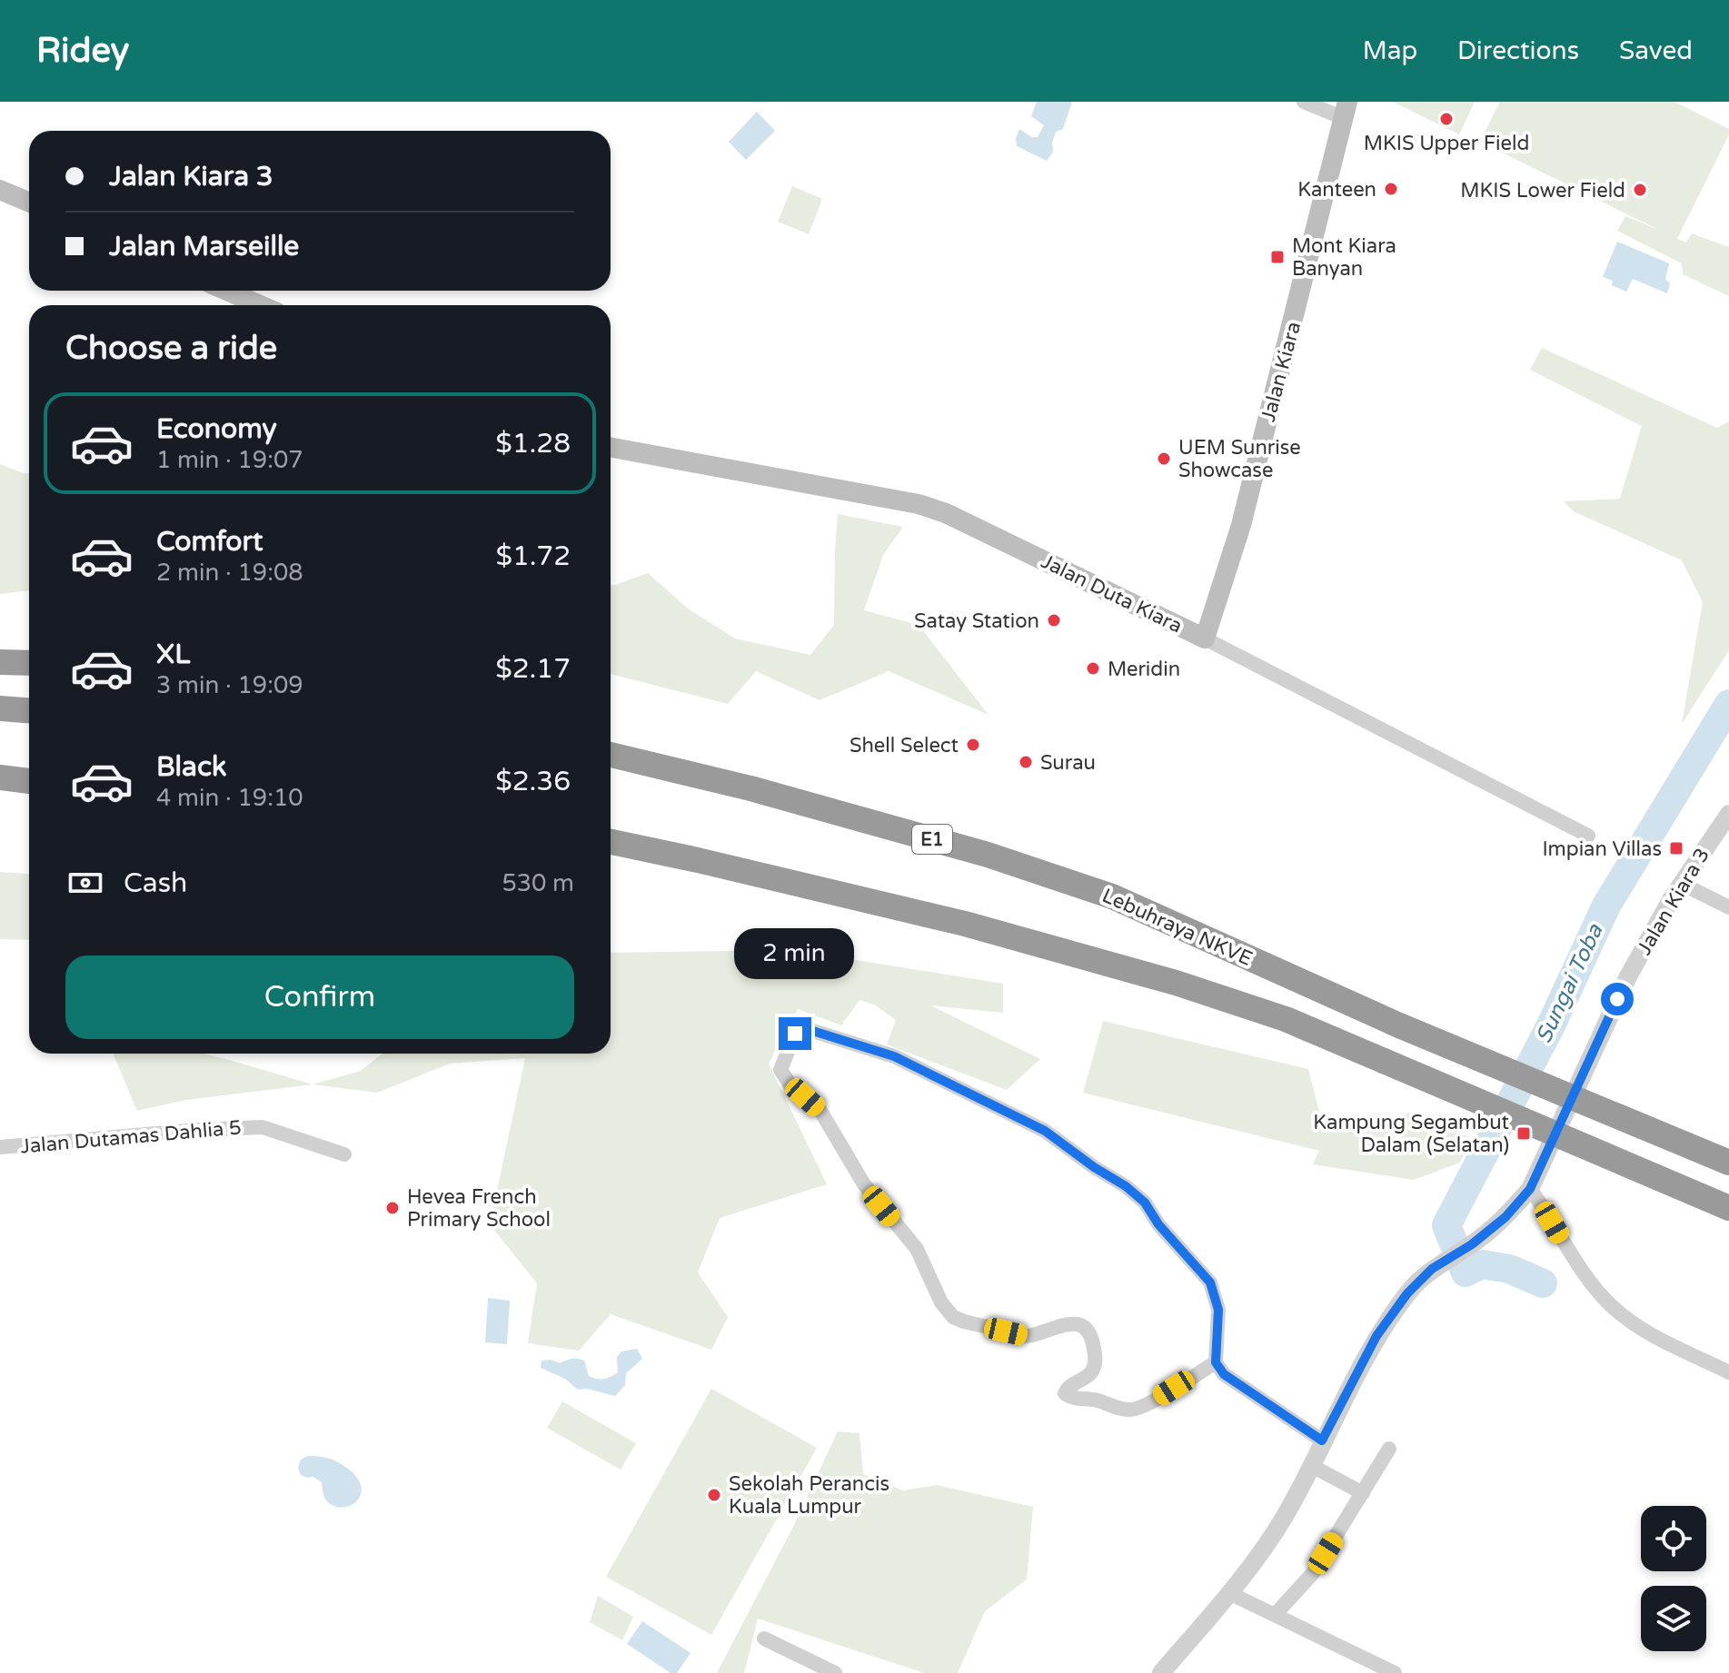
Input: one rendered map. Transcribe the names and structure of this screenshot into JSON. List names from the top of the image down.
{
  "streets": {
    "highway": ["E1", "Lebuhraya NKVE"],
    "main road": ["Jalan Kiara", "Jalan Duta Kiara"],
    "street": ["Jalan Kiara 3", "Jalan Dutamas Dahlia 5"]
  },
  "crossings": [
    ["Jalan Kiara", "Jalan Duta Kiara"]
  ],
  "water": ["Sungai Toba"],
  "places": {
    "other": [
      "MKIS Upper Field",
      "Kanteen",
      "MKIS Lower Field",
      "UEM Sunrise Showcase",
      "Satay Station",
      "Meridin",
      "Shell Select",
      "Surau",
      "Hevea French Primary School",
      "Sekolah Perancis Kuala Lumpur"
    ],
    "transit": ["Mont Kiara Banyan", "Impian Villas", "Kampung Segambut Dalam (Selatan)"]
  },
  "page": {
    "header": "Ridey",
    "nav": ["Map", "Directions", "Saved"],
    "banner": ["Jalan Kiara 3", "Jalan Marseille"],
    "heading": "Choose a ride",
    "list": [
      {
        "name": "Economy",
        "note": "1 min · 19:07",
        "value": "$1.28"
      },
      {
        "name": "Comfort",
        "note": "2 min · 19:08",
        "value": "$1.72"
      },
      {
        "name": "XL",
        "note": "3 min · 19:09",
        "value": "$2.17"
      },
      {
        "name": "Black",
        "note": "4 min · 19:10",
        "value": "$2.36"
      }
    ],
    "pay": ["Cash", "530 m"],
    "bubble": "2 min",
    "buttons": "Confirm"
  }
}
